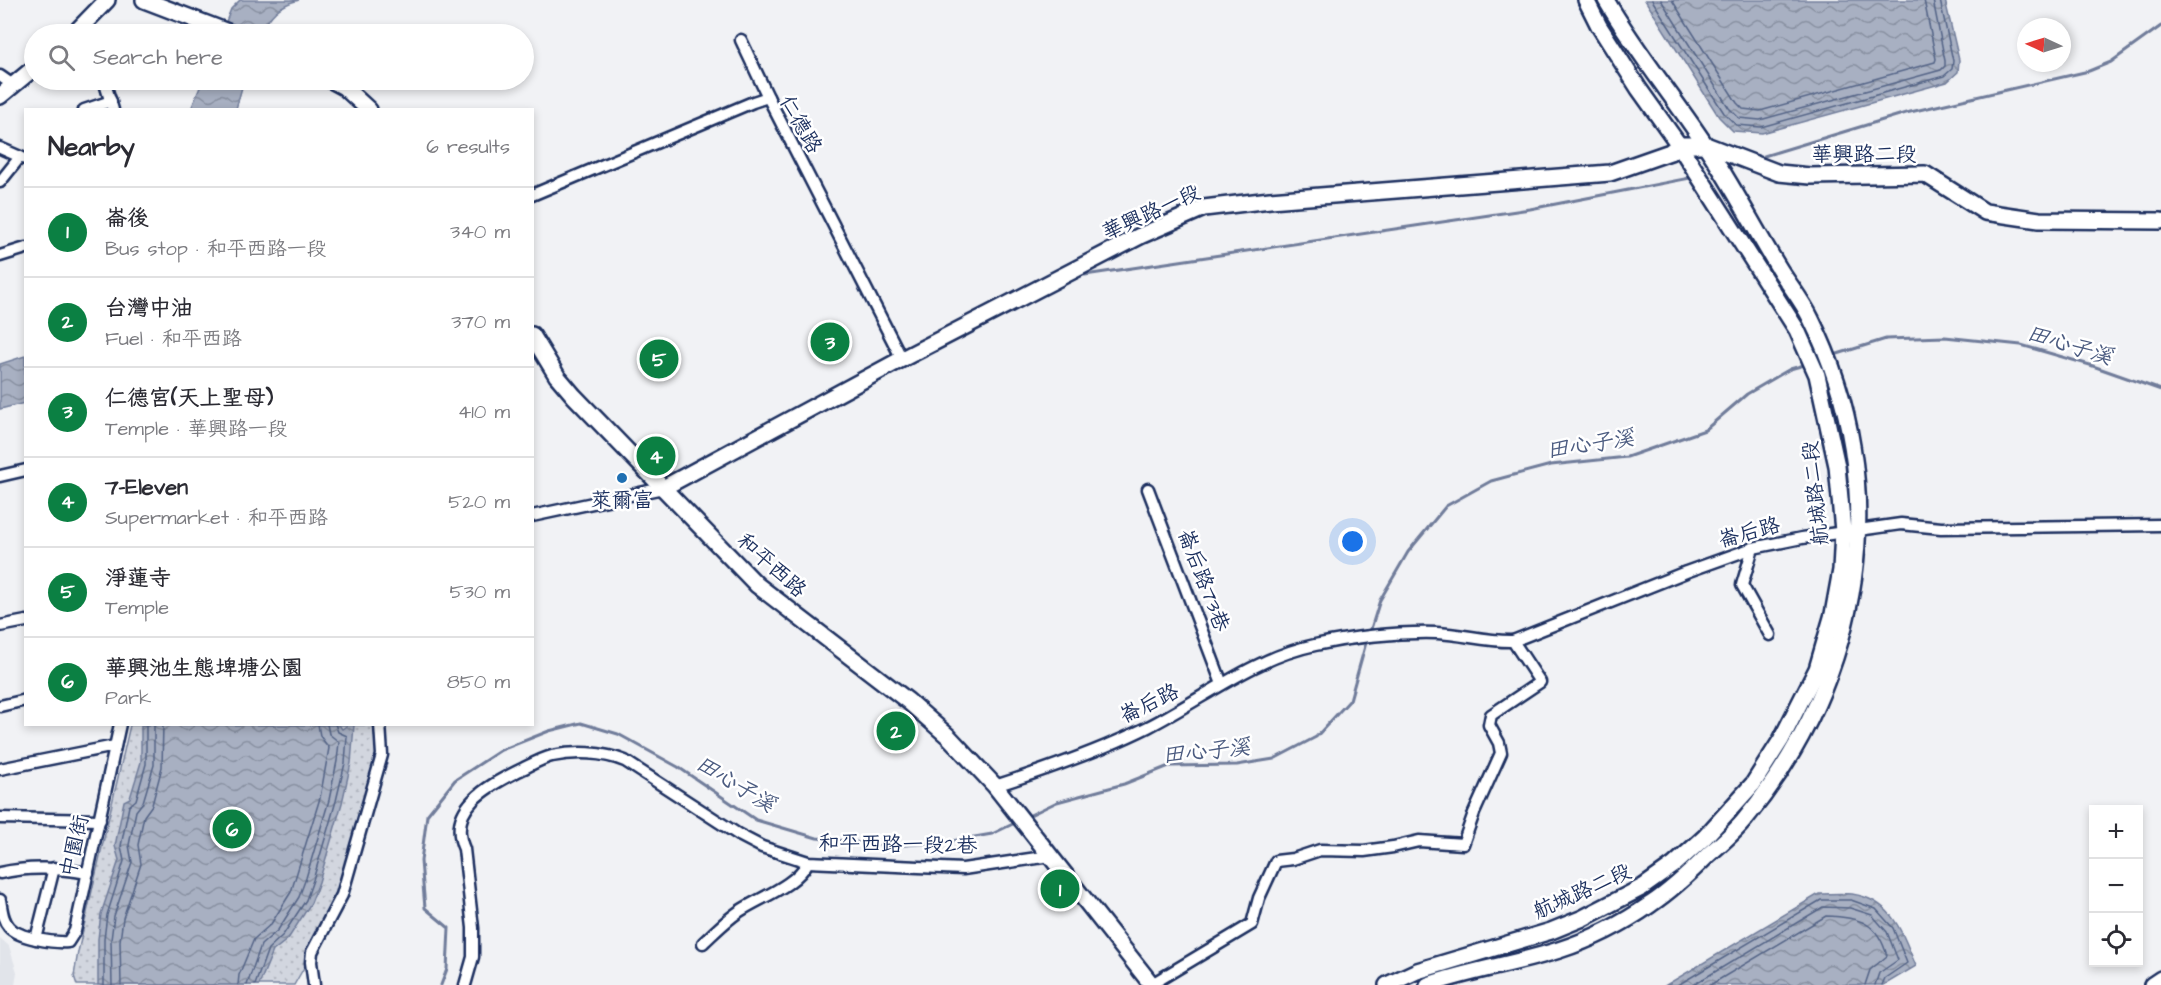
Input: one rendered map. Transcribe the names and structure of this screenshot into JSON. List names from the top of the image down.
{
  "streets": {
    "street": [
      "仁德路",
      "華興路二段",
      "華興路一段",
      "航城路二段",
      "崙后路",
      "和平西路",
      "崙后路73巷",
      "和平西路一段2巷",
      "中園街"
    ]
  },
  "crossings": [
    ["仁德路", "華興路一段"],
    ["華興路二段", "華興路一段"],
    ["華興路二段", "航城路二段"],
    ["華興路一段", "航城路二段"],
    ["華興路一段", "和平西路"],
    ["航城路二段", "崙后路"],
    ["崙后路", "和平西路"],
    ["崙后路", "崙后路73巷"],
    ["和平西路", "和平西路一段2巷"]
  ],
  "water": ["田心子溪"],
  "places": ["萊爾富"],
  "north": "left",
  "page": {
    "search": "Search here",
    "heading": ["Nearby", "6 results"],
    "list": [
      {
        "mark": "1",
        "name": "崙後",
        "note": "Bus stop · 和平西路一段",
        "value": "340 m"
      },
      {
        "mark": "2",
        "name": "台灣中油",
        "note": "Fuel · 和平西路",
        "value": "370 m"
      },
      {
        "mark": "3",
        "name": "仁德宮(天上聖母)",
        "note": "Temple · 華興路一段",
        "value": "410 m"
      },
      {
        "mark": "4",
        "name": "7-Eleven",
        "note": "Supermarket · 和平西路",
        "value": "520 m"
      },
      {
        "mark": "5",
        "name": "淨蓮寺",
        "note": "Temple",
        "value": "530 m"
      },
      {
        "mark": "6",
        "name": "華興池生態埤塘公園",
        "note": "Park",
        "value": "850 m"
      }
    ],
    "pins": [
      "3",
      "5",
      "4",
      "2",
      "6",
      "1"
    ],
    "map_buttons": ["+", "−"]
  }
}
